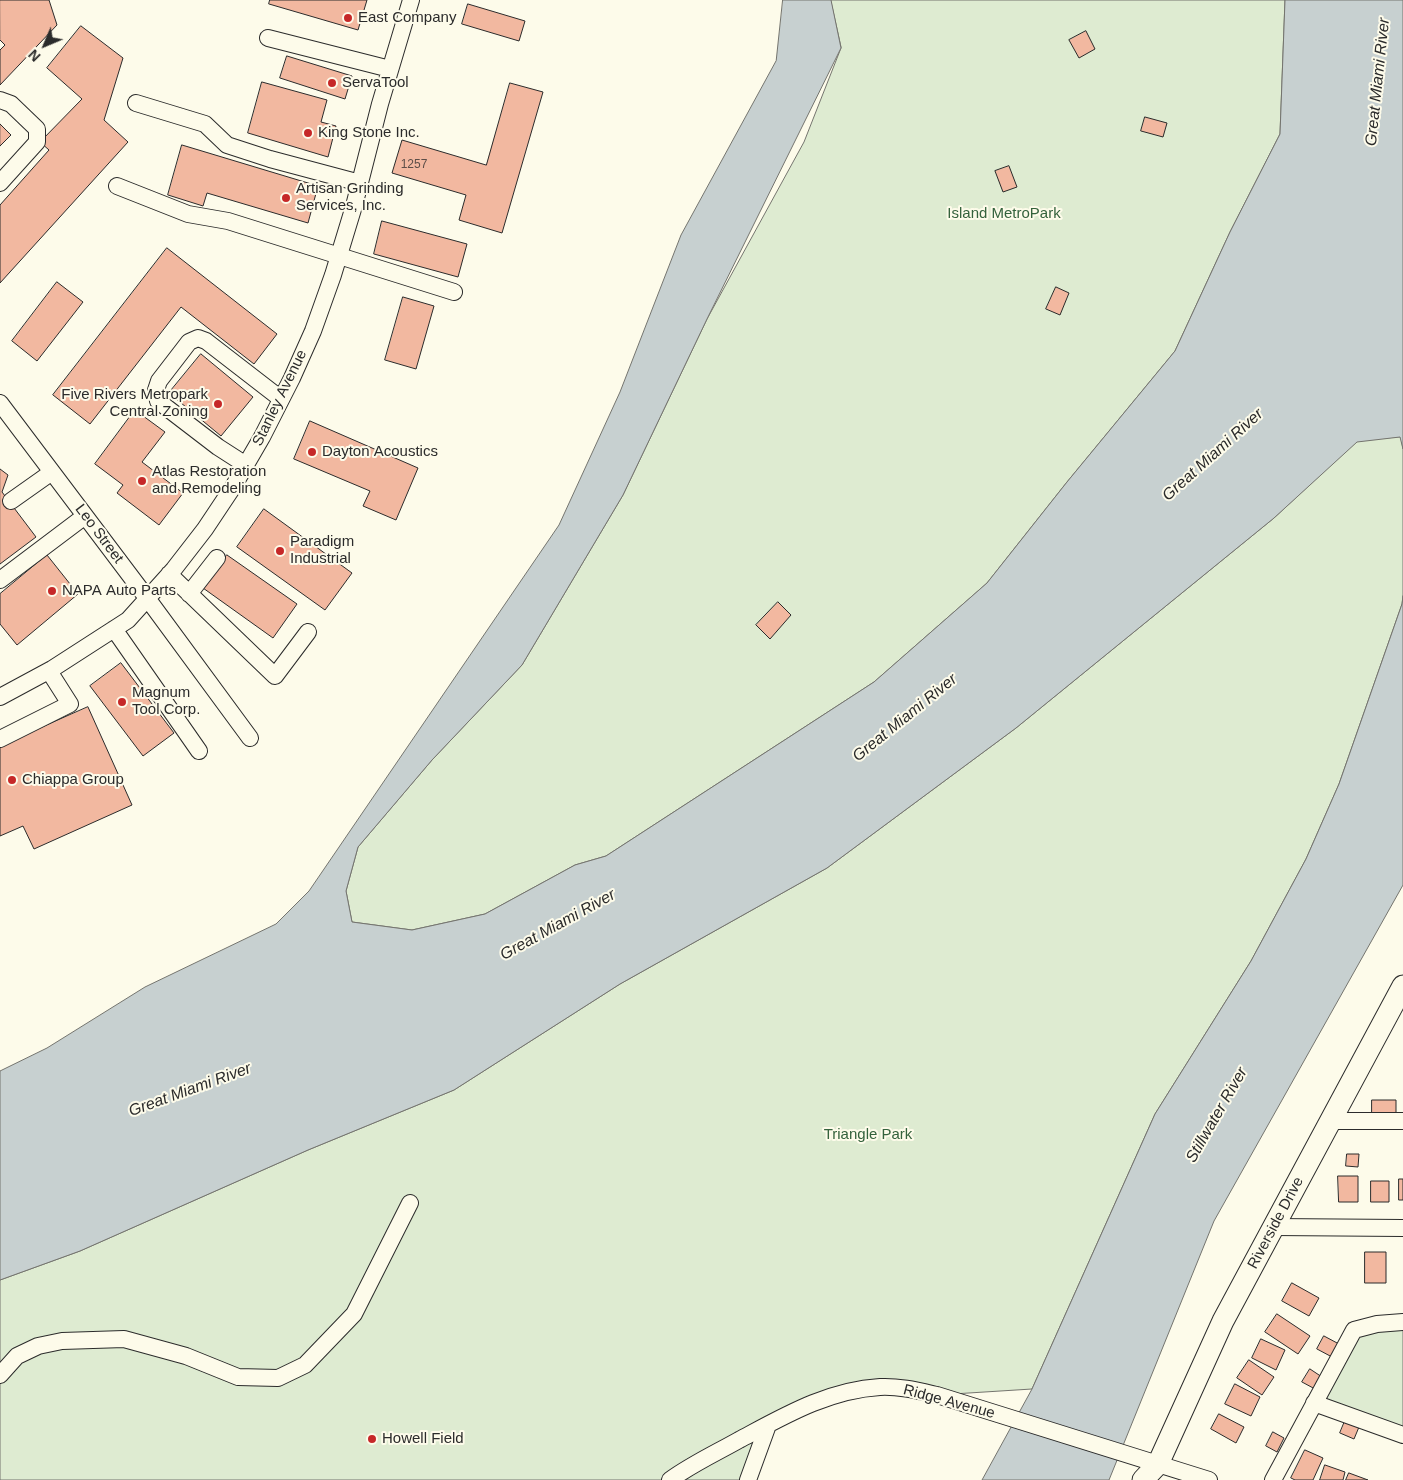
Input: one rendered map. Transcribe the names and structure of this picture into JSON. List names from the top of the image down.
{
  "streets": {
    "main road": ["Riverside Drive"],
    "street": ["Stanley Avenue", "Leo Street", "Ridge Avenue"]
  },
  "crossings": [
    ["Stanley Avenue", "Leo Street"],
    ["Riverside Drive", "Ridge Avenue"]
  ],
  "water": ["Great Miami River", "Stillwater River"],
  "parks": ["Island MetroPark", "Triangle Park"],
  "places": [
    "East Company",
    "ServaTool",
    "King Stone Inc.",
    "Artisan Grinding Services, Inc.",
    "Five Rivers Metropark Central Zoning",
    "Dayton Acoustics",
    "Atlas Restoration and Remodeling",
    "Paradigm Industrial",
    "NAPA Auto Parts",
    "Magnum Tool Corp.",
    "Chiappa Group",
    "Howell Field"
  ],
  "house_numbers": ["1257"],
  "north": "bottom left"
}
